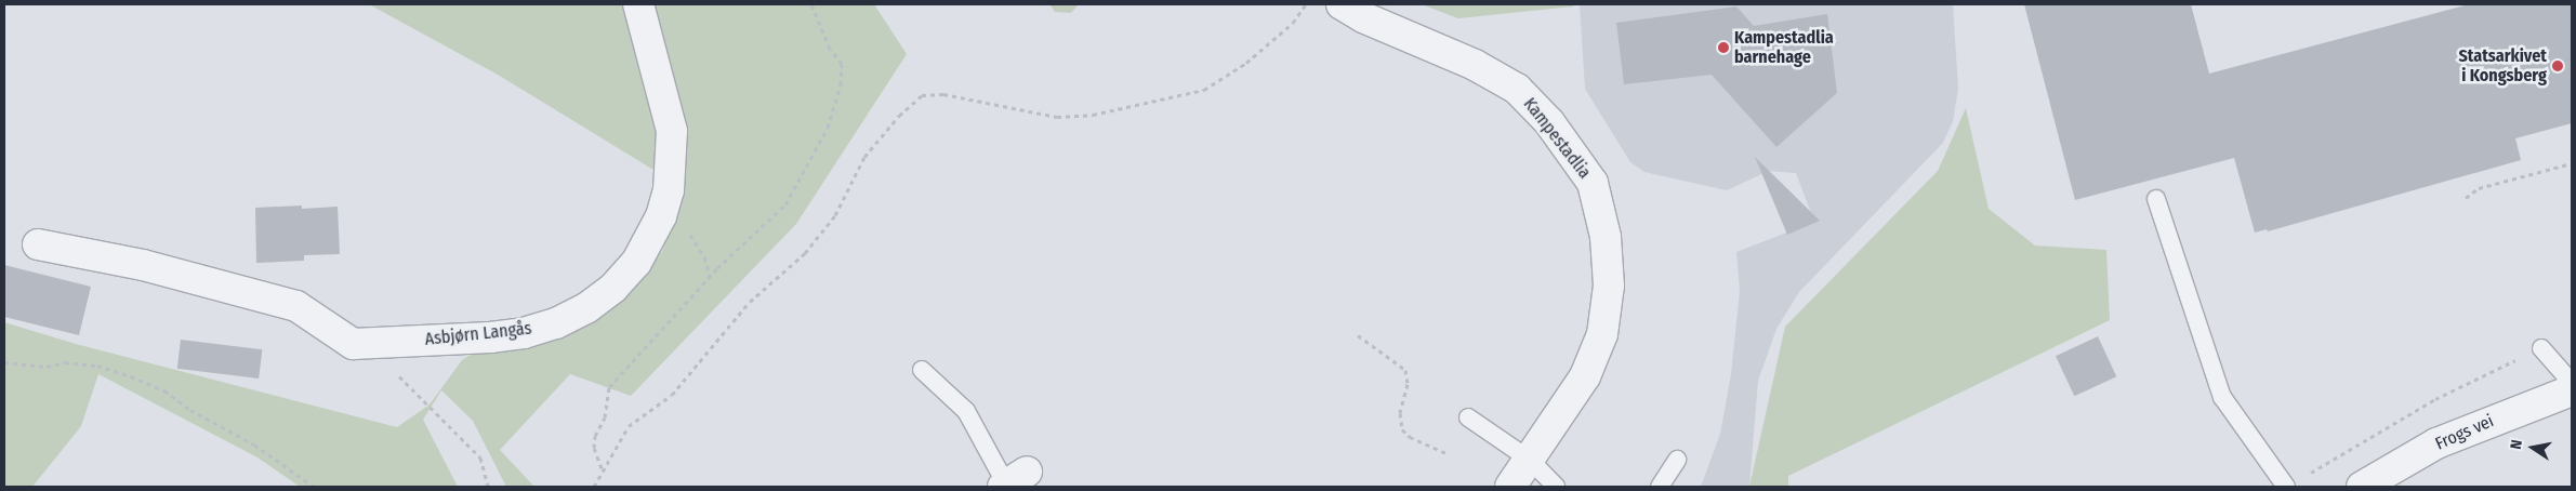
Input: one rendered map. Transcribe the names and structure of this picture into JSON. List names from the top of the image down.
{
  "streets": {
    "street": ["Kampestadlia", "Asbjørn Langås", "Frogs vei"]
  },
  "places": ["Kampestadlia barnehage", "Statsarkivet i Kongsberg"],
  "north": "left"
}
